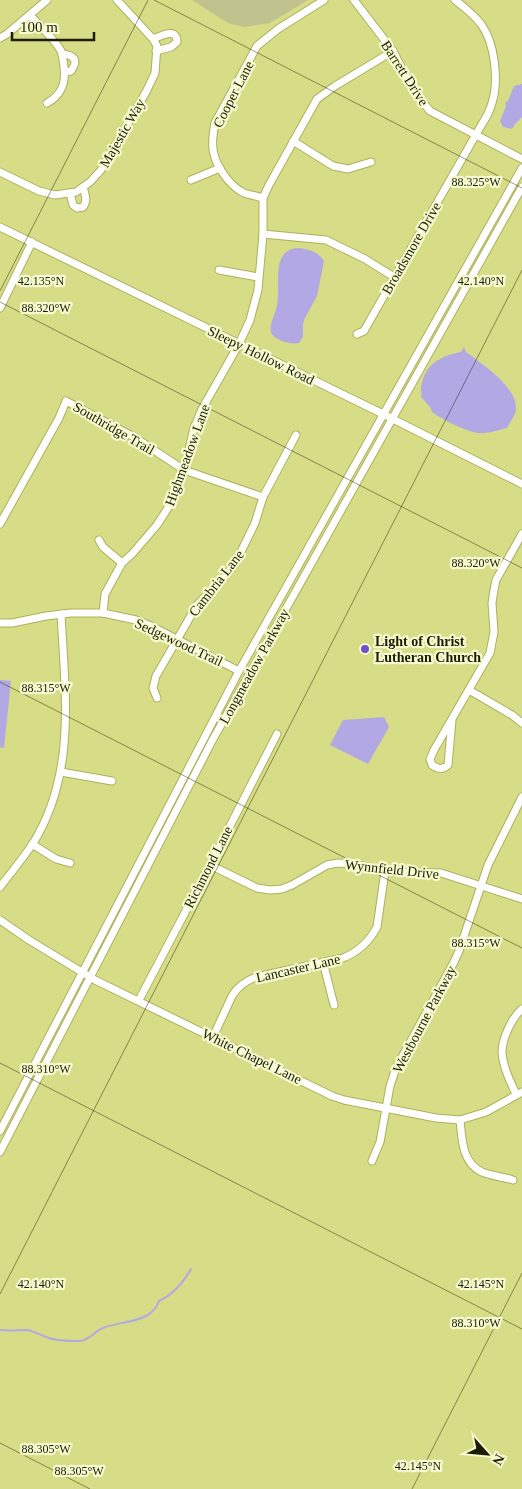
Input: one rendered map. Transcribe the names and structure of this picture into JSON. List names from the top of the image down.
{
  "streets": {
    "street": [
      "Barrett Drive",
      "Cooper Lane",
      "Majestic Way",
      "Broadsmore Drive",
      "Sleepy Hollow Road",
      "Southridge Trail",
      "Highmeadow Lane",
      "Cambria Lane",
      "Sedgewood Trail",
      "Longmeadow Parkway",
      "Richmond Lane",
      "Wynnfield Drive",
      "Lancaster Lane",
      "Westbourne Parkway",
      "White Chapel Lane"
    ]
  },
  "crossings": [
    ["Barrett Drive", "Broadsmore Drive"],
    ["Sleepy Hollow Road", "Highmeadow Lane"],
    ["Sleepy Hollow Road", "Longmeadow Parkway"],
    ["Southridge Trail", "Highmeadow Lane"],
    ["Southridge Trail", "Cambria Lane"],
    ["Highmeadow Lane", "Sedgewood Trail"],
    ["Cambria Lane", "Sedgewood Trail"],
    ["Sedgewood Trail", "Longmeadow Parkway"],
    ["Longmeadow Parkway", "White Chapel Lane"],
    ["Richmond Lane", "Wynnfield Drive"],
    ["Richmond Lane", "White Chapel Lane"],
    ["Wynnfield Drive", "Lancaster Lane"],
    ["Wynnfield Drive", "Westbourne Parkway"],
    ["Lancaster Lane", "White Chapel Lane"],
    ["Westbourne Parkway", "White Chapel Lane"]
  ],
  "places": ["Light of Christ Lutheran Church"],
  "scale_bar": "100 m",
  "north": "bottom right",
  "coordinates": [
    "88.325°W",
    "42.135°N",
    "42.140°N",
    "88.320°W",
    "88.315°W",
    "88.310°W",
    "42.145°N",
    "88.305°W"
  ]
}
